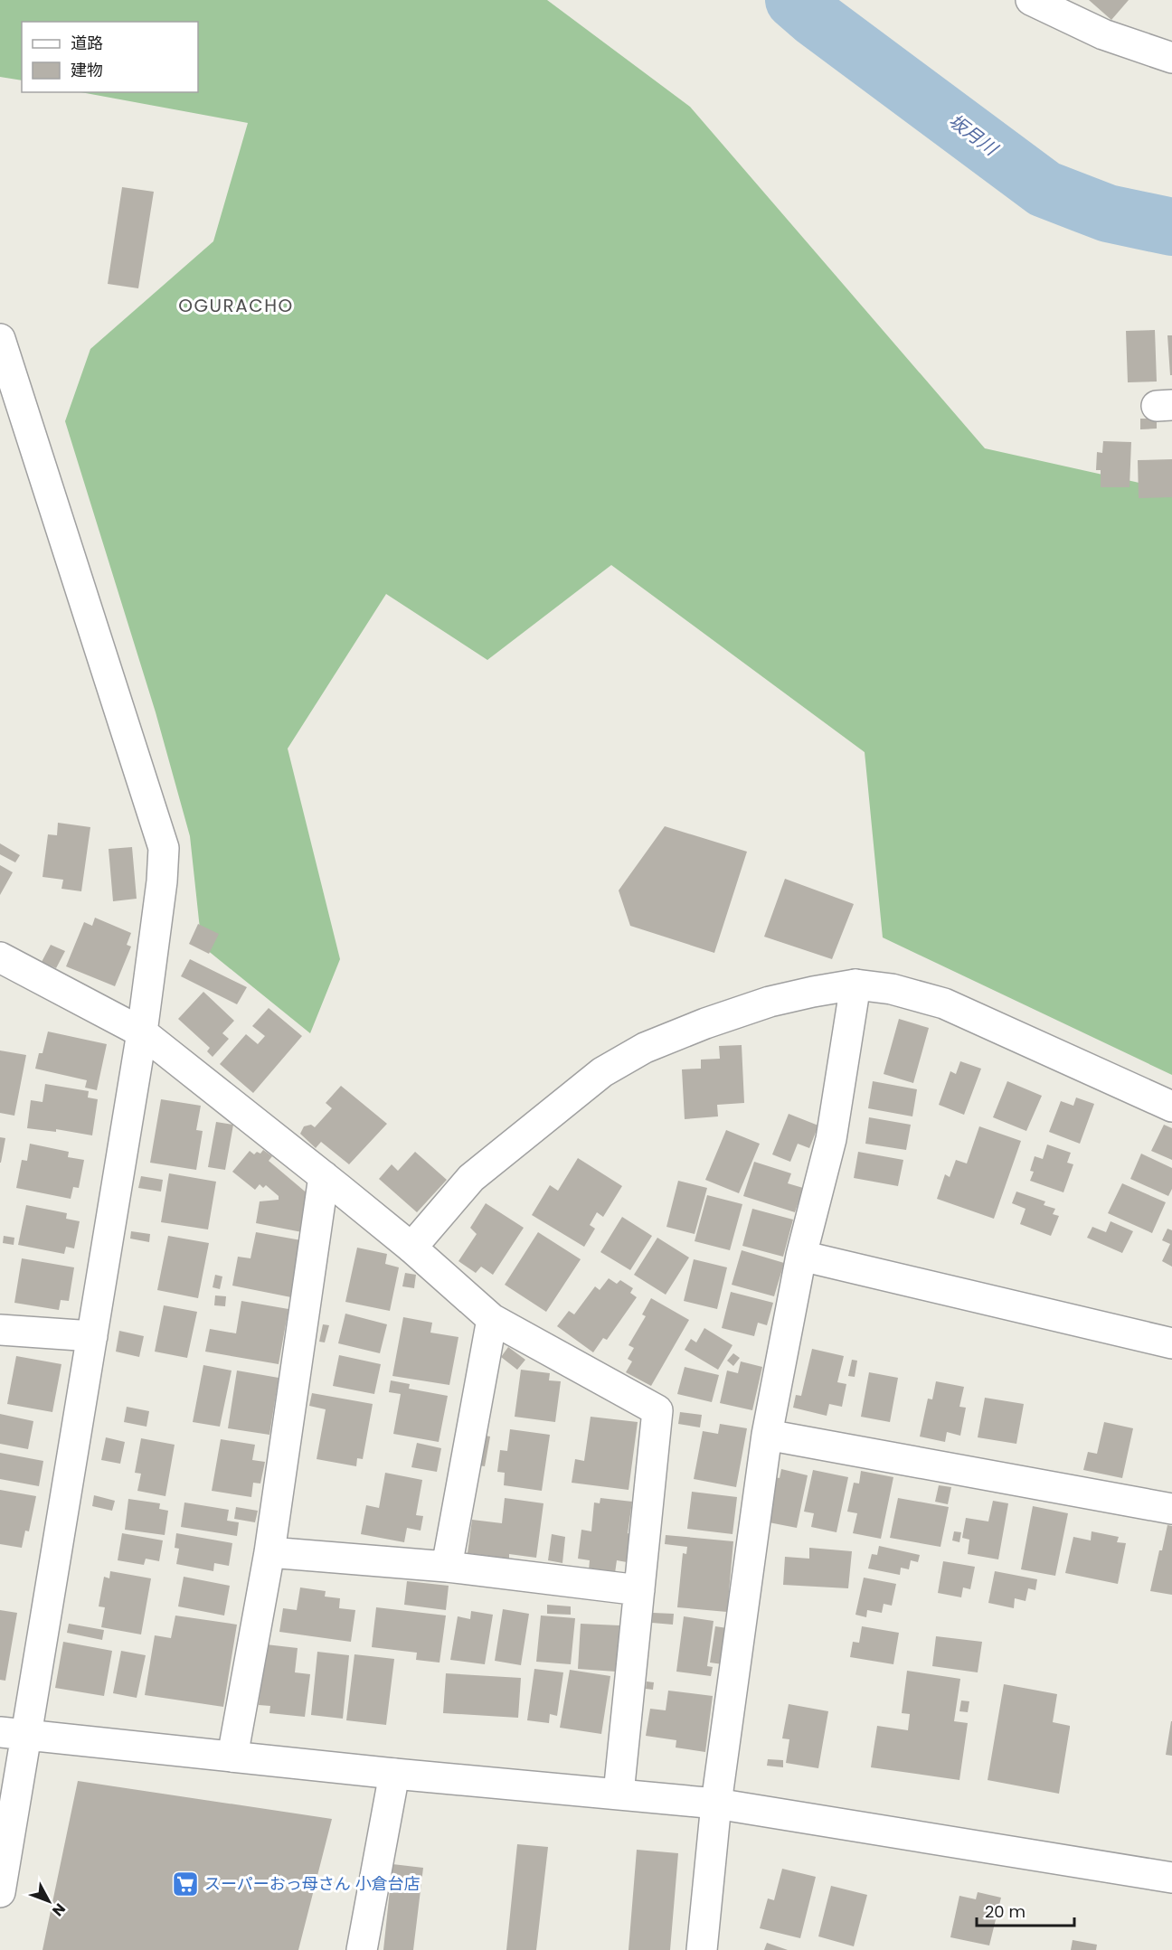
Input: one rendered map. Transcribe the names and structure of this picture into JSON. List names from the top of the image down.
{
  "districts": ["OGURACHO"],
  "water": ["坂月川"],
  "places": {
    "supermarket": ["スーパーおっ母さん 小倉台店"]
  },
  "legend": ["道路", "建物"],
  "scale_bar": "20 m",
  "north": "bottom right"
}
